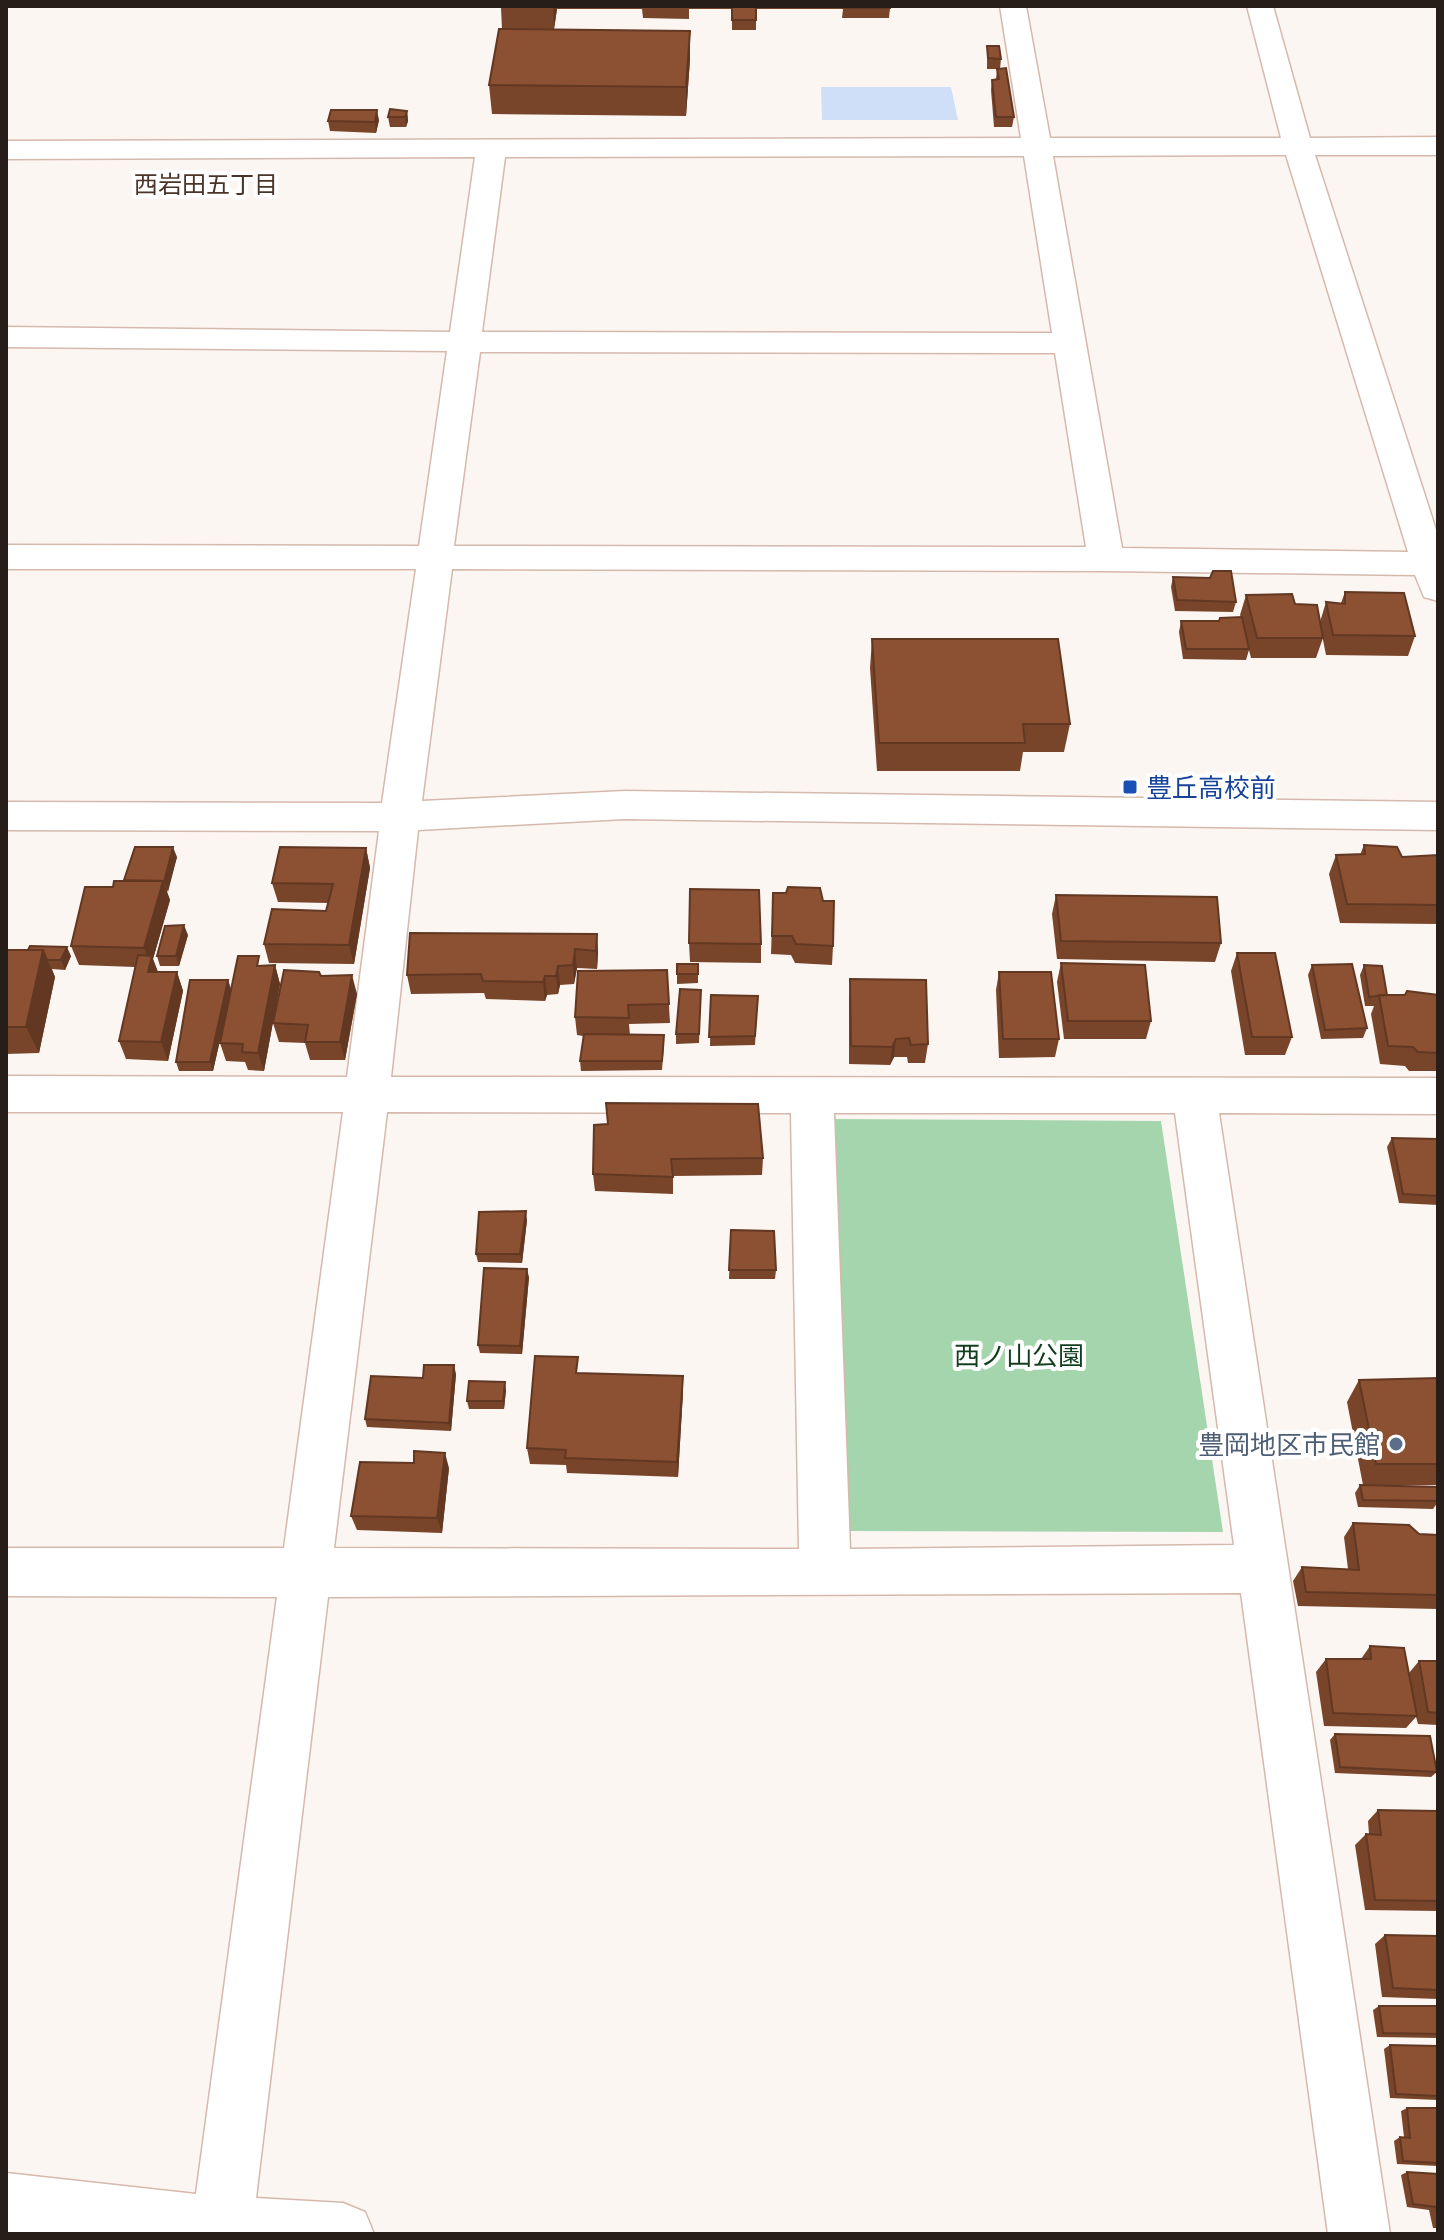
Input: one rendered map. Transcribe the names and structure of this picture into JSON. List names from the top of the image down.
{
  "districts": ["西岩田五丁目"],
  "parks": ["西ノ山公園"],
  "places": {
    "transit": ["豊丘高校前"],
    "other": ["豊岡地区市民館"]
  }
}
